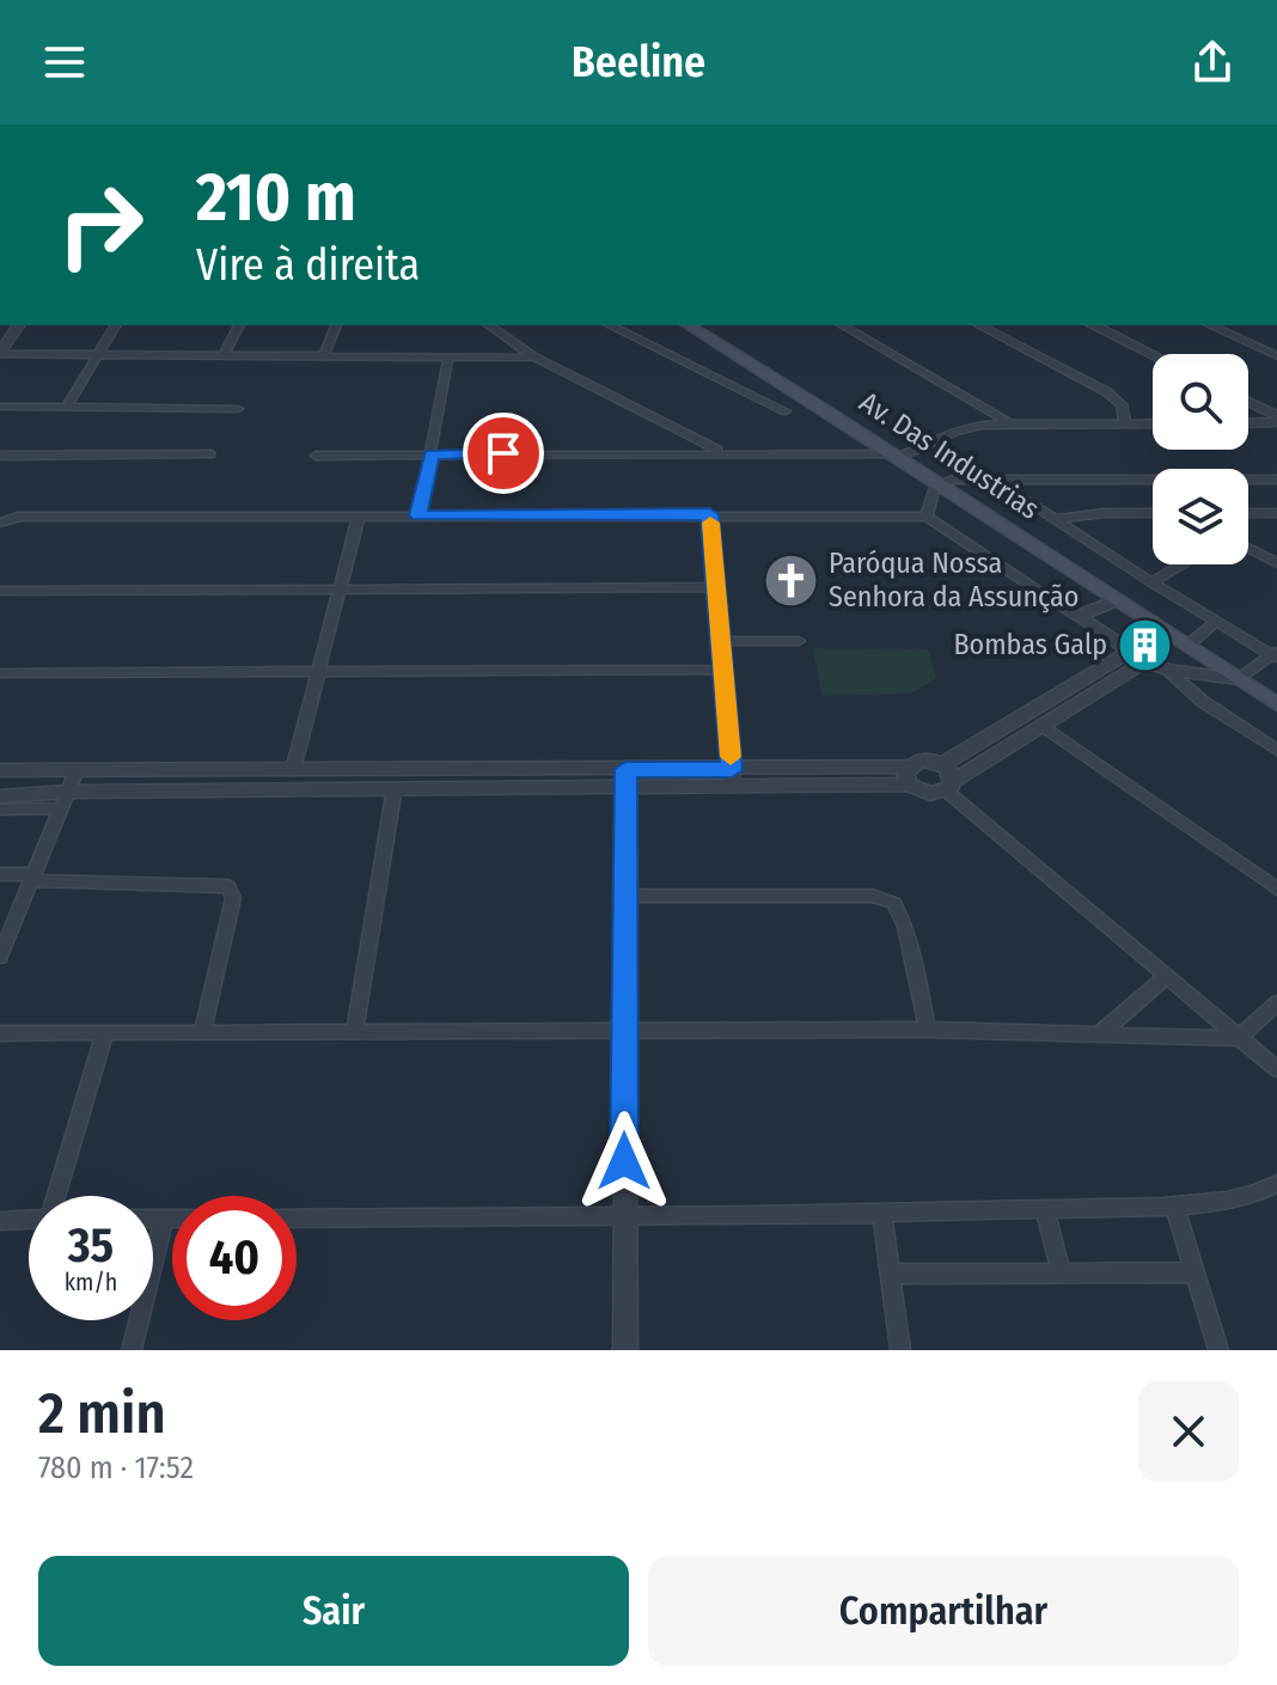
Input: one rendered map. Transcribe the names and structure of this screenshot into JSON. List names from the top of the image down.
{
  "streets": {
    "main road": ["Av. Das Industrias"]
  },
  "places": {
    "church": ["Paróqua Nossa Senhora da Assunção"],
    "building": ["Bombas Galp"]
  },
  "page": {
    "header": "Beeline",
    "turn": ["210 m", "Vire à direita"],
    "speed": "35 km/h",
    "limit": "40",
    "heading": ["2 min", "780 m · 17:52"],
    "buttons": ["Sair", "Compartilhar"]
  }
}
